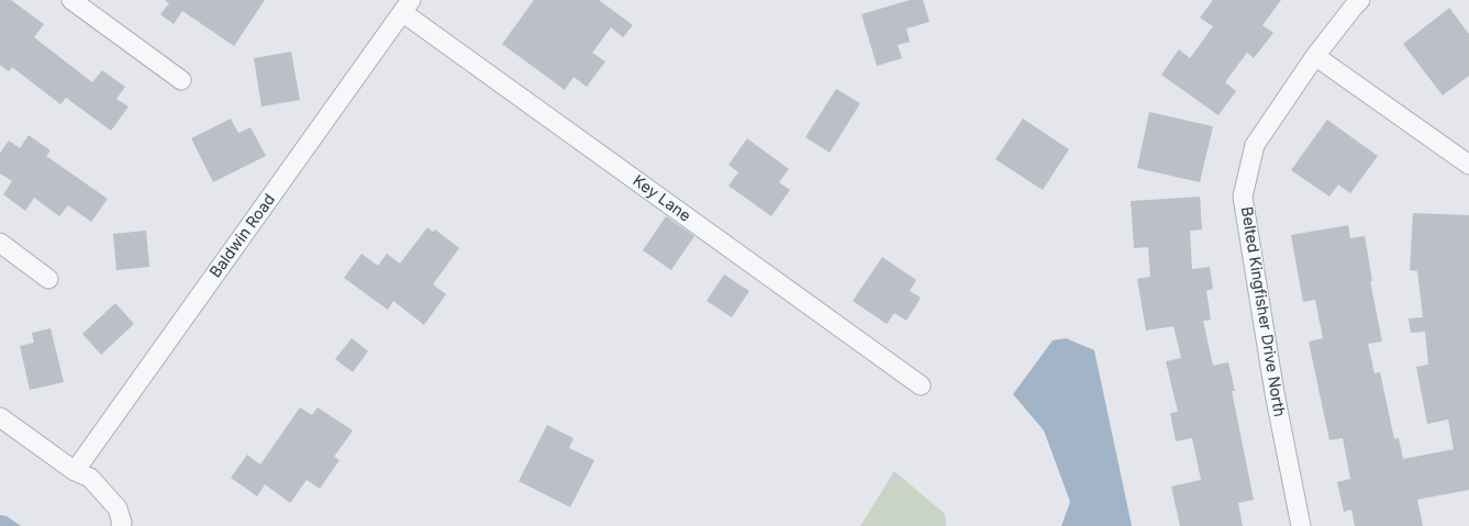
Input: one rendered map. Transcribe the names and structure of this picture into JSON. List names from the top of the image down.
{
  "streets": {
    "street": ["Key Lane", "Baldwin Road", "Belted Kingfisher Drive North"]
  },
  "crossings": [
    ["Key Lane", "Baldwin Road"]
  ]
}
